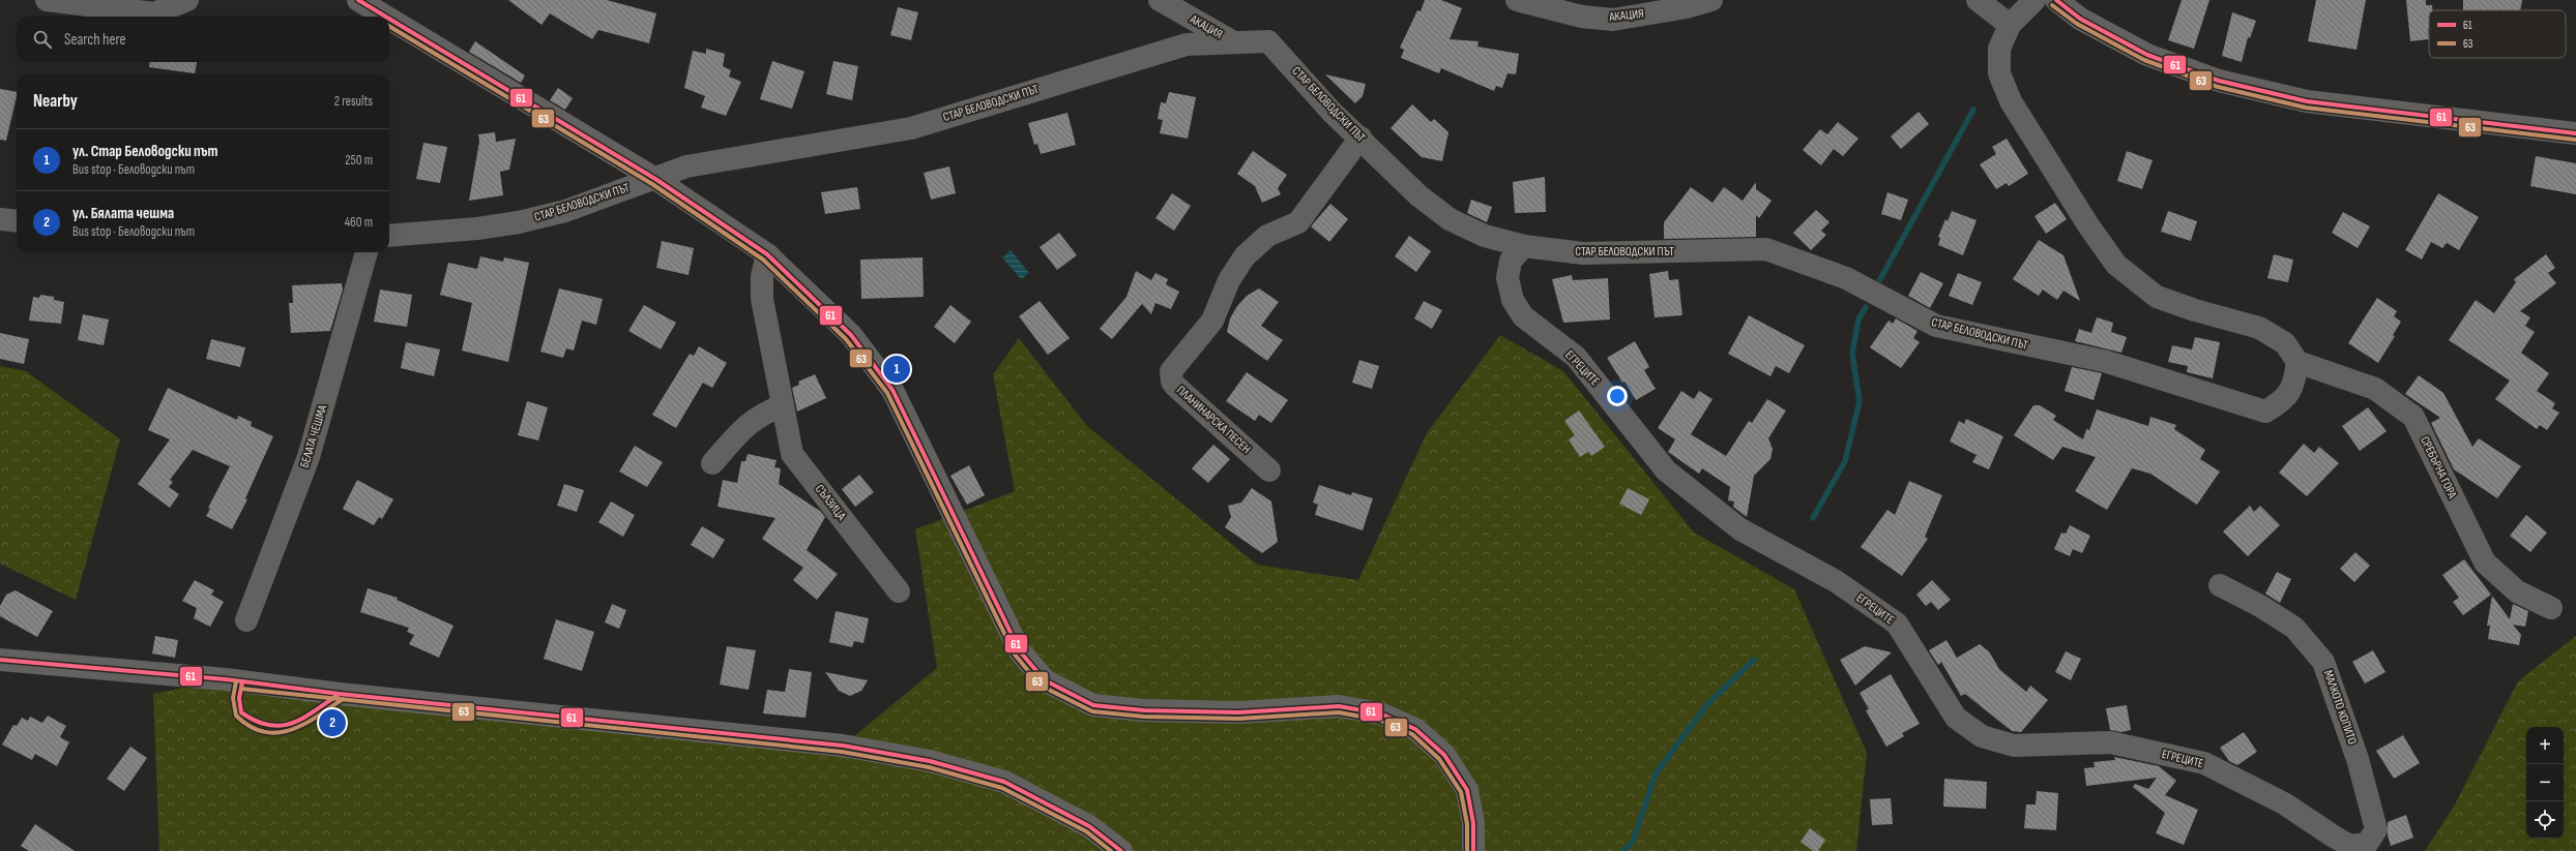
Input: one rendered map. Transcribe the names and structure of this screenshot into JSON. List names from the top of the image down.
{
  "streets": {
    "street": [
      "АКАЦИЯ",
      "СТАР БЕЛОВОДСКИ ПЪТ",
      "ЕГРЕЦИТЕ",
      "ПЛАНИНАРСКА ПЕСЕН",
      "БЕЛАТА ЧЕШМА",
      "СРЕБЪРНА ГОРА",
      "СЪЛЗИЦА",
      "МАЛКОТО КОПИТО"
    ]
  },
  "crossings": [
    ["АКАЦИЯ", "СТАР БЕЛОВОДСКИ ПЪТ"],
    ["СТАР БЕЛОВОДСКИ ПЪТ", "ЕГРЕЦИТЕ"],
    ["СТАР БЕЛОВОДСКИ ПЪТ", "ПЛАНИНАРСКА ПЕСЕН"],
    ["СТАР БЕЛОВОДСКИ ПЪТ", "СРЕБЪРНА ГОРА"],
    ["ЕГРЕЦИТЕ", "МАЛКОТО КОПИТО"]
  ],
  "lines": ["transit line 61", "transit line 63"],
  "legend": ["61", "63"],
  "page": {
    "search": "Search here",
    "heading": ["Nearby", "2 results"],
    "list": [
      {
        "mark": "1",
        "name": "ул. Стар Беловодски път",
        "note": "Bus stop · Беловодски път",
        "value": "250 m"
      },
      {
        "mark": "2",
        "name": "ул. Бялата чешма",
        "note": "Bus stop · Беловодски път",
        "value": "460 m"
      }
    ],
    "pins": ["1", "2"],
    "map_buttons": ["+", "−"]
  }
}
